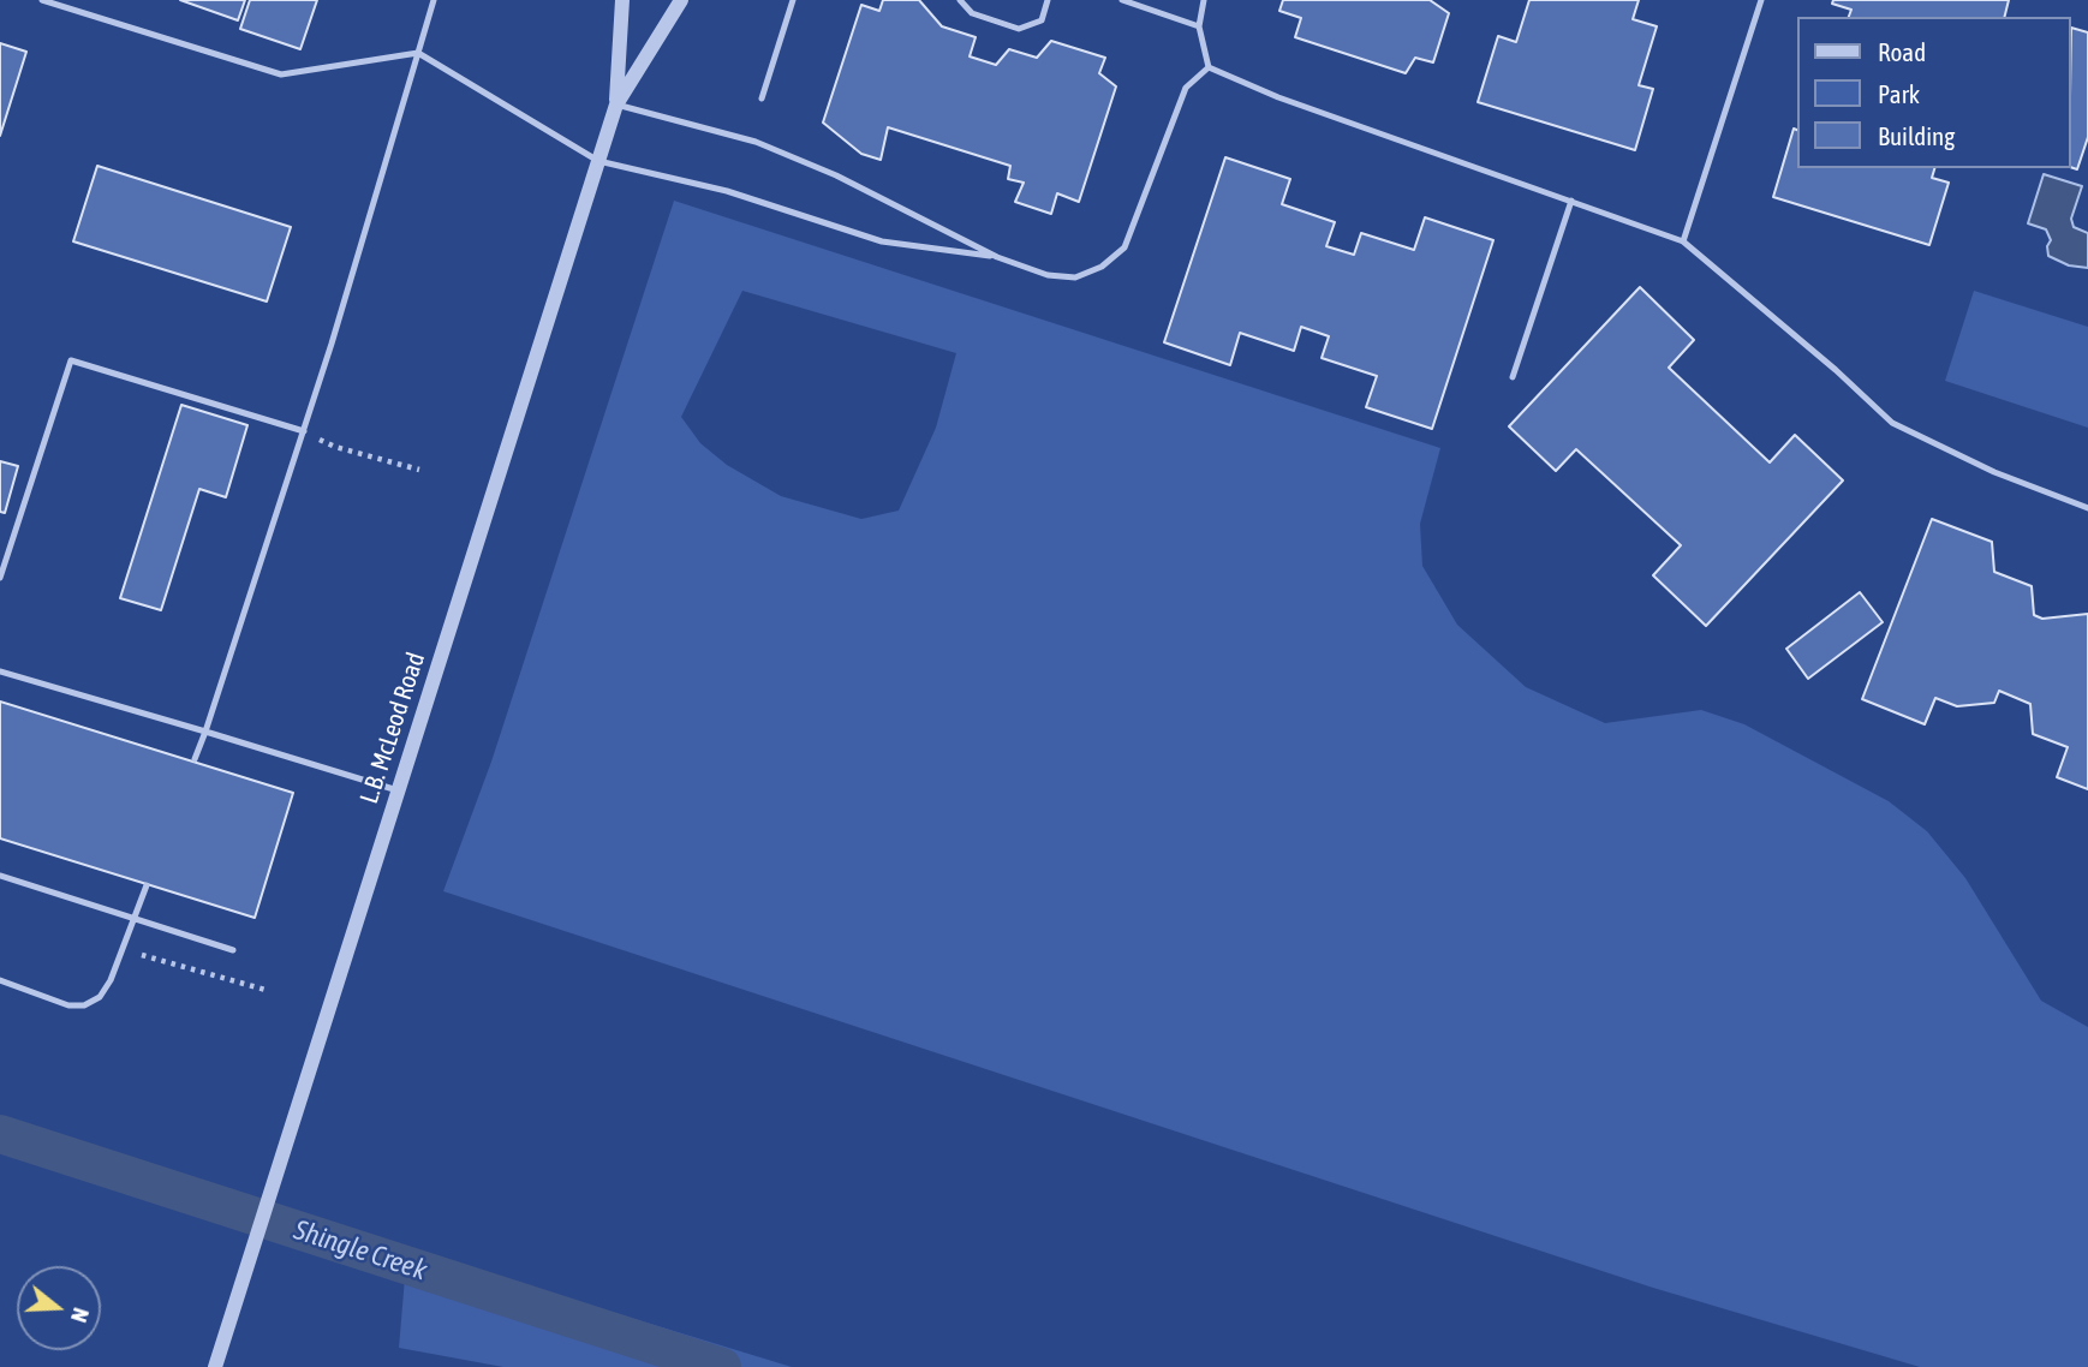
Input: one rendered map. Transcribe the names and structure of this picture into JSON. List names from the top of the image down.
{
  "streets": {
    "street": ["L.B. McLeod Road"]
  },
  "water": ["Shingle Creek"],
  "legend": ["Road", "Park", "Building"],
  "north": "right"
}
